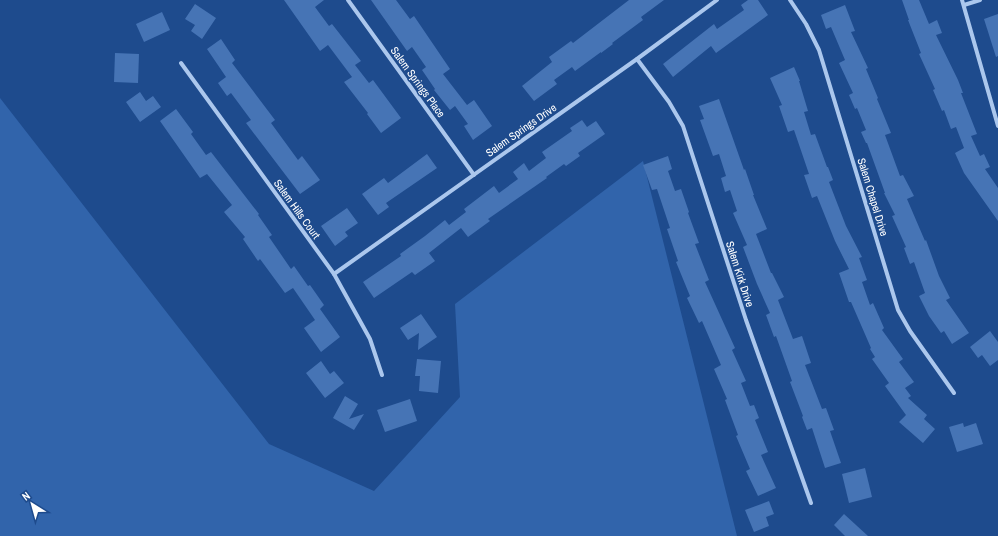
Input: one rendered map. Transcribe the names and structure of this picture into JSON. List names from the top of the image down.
{
  "streets": {
    "street": [
      "Salem Springs Place",
      "Salem Springs Drive",
      "Salem Chapel Drive",
      "Salem Hills Court",
      "Salem Kirk Drive"
    ]
  },
  "crossings": [
    ["Salem Springs Place", "Salem Springs Drive"],
    ["Salem Springs Drive", "Salem Hills Court"],
    ["Salem Springs Drive", "Salem Kirk Drive"]
  ],
  "north": "top left"
}
